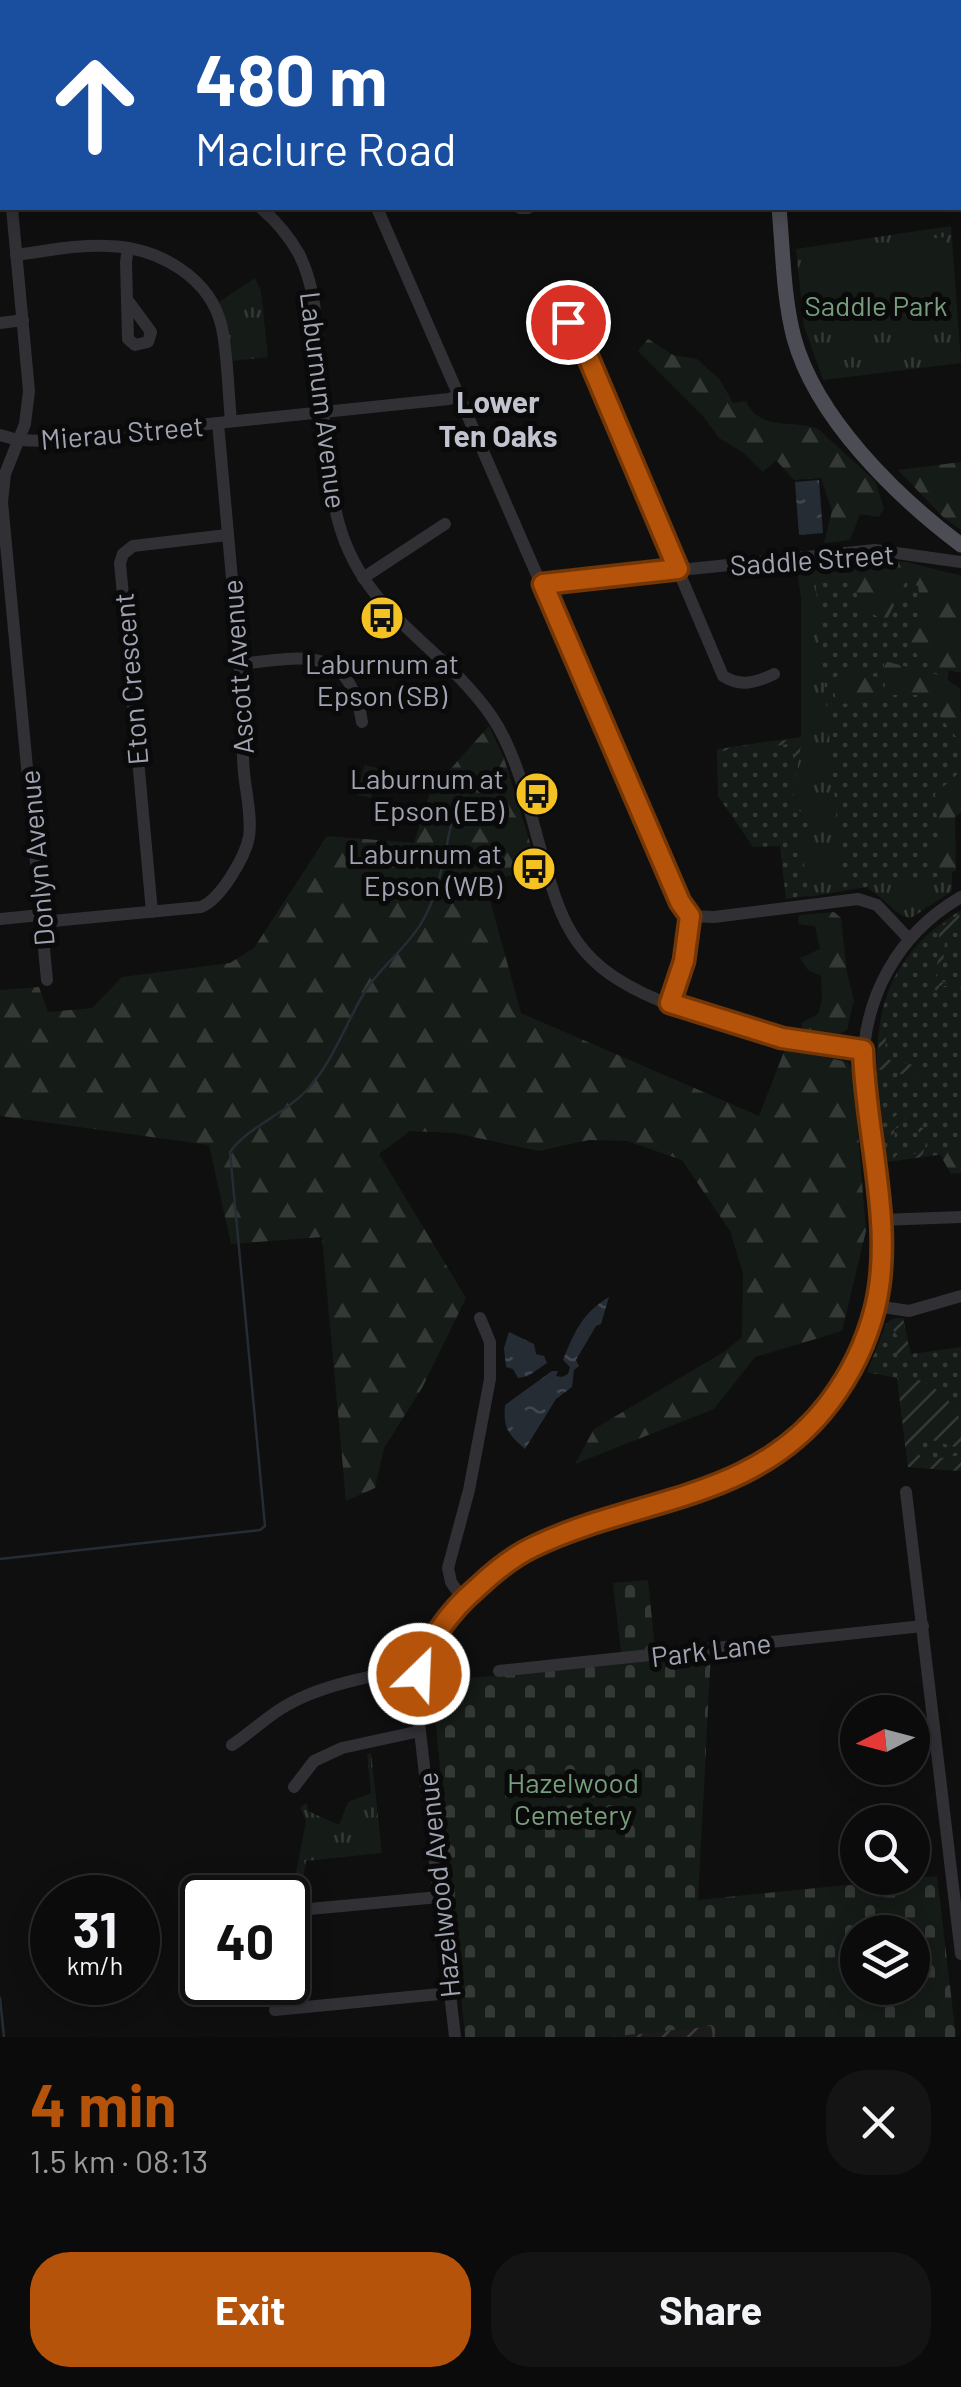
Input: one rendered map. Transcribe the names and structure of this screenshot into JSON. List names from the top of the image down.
{
  "streets": {
    "street": [
      "Laburnum Avenue",
      "Mierau Street",
      "Saddle Street",
      "Ascott Avenue",
      "Eton Crescent",
      "Donlyn Avenue",
      "Park Lane",
      "Hazelwood Avenue"
    ]
  },
  "crossings": [
    ["Laburnum Avenue", "Mierau Street"],
    ["Mierau Street", "Ascott Avenue"],
    ["Mierau Street", "Donlyn Avenue"],
    ["Ascott Avenue", "Eton Crescent"]
  ],
  "districts": ["Lower Ten Oaks"],
  "parks": ["Saddle Park", "Hazelwood Cemetery"],
  "places": {
    "bus stop": ["Laburnum at Epson (SB)", "Laburnum at Epson (EB)", "Laburnum at Epson (WB)"]
  },
  "north": "left",
  "page": {
    "turn": ["480 m", "Maclure Road"],
    "speed": "31 km/h",
    "limit": "40",
    "heading": ["4 min", "1.5 km · 08:13"],
    "buttons": ["Exit", "Share"]
  }
}
